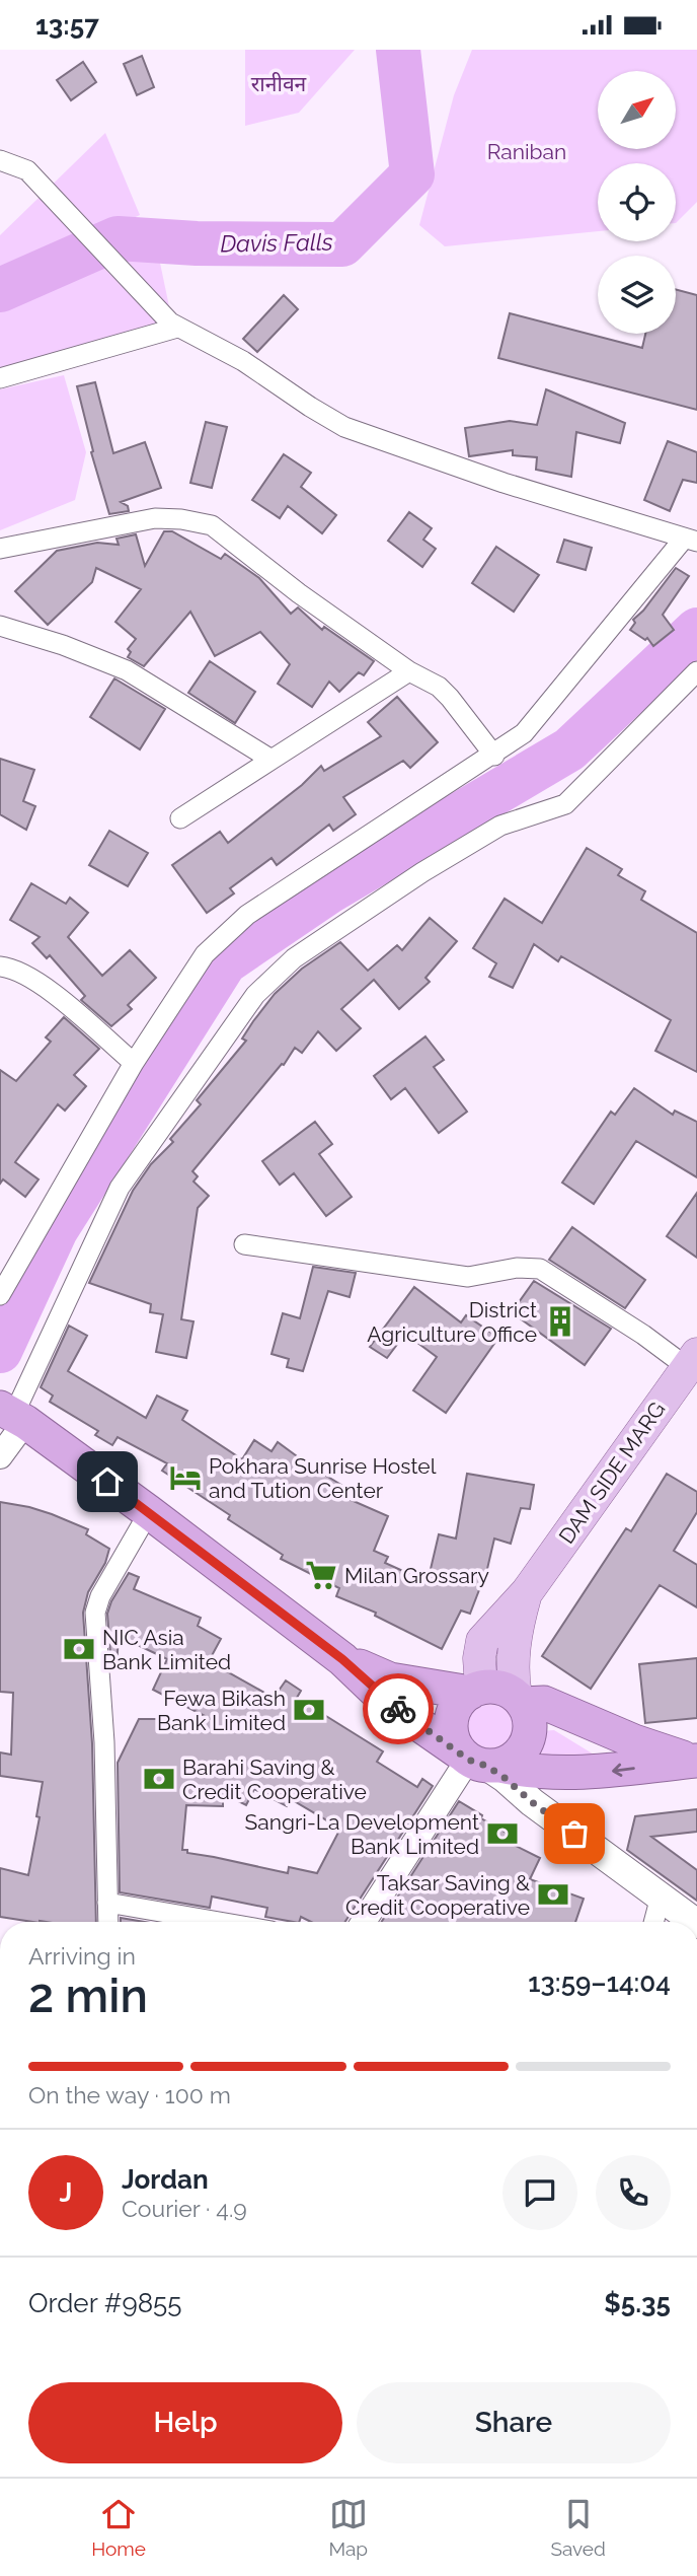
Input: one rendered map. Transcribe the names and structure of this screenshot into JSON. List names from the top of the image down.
{
  "streets": {
    "main road": ["DAM SIDE MARG"]
  },
  "water": ["Davis Falls"],
  "parks": ["रानीवन", "Raniban"],
  "places": {
    "building": ["District Agriculture Office"],
    "hotel": ["Pokhara Sunrise Hostel and Tution Center"],
    "supermarket": ["Milan Grossary"],
    "bank": [
      "NIC Asia Bank Limited",
      "Fewa Bikash Bank Limited",
      "Barahi Saving & Credit Cooperative",
      "Sangri-La Development Bank Limited",
      "Taksar Saving & Credit Cooperative"
    ]
  },
  "north": "top right",
  "page": {
    "status": "13:57",
    "heading": ["2 min", "Arriving in", "13:59–14:04"],
    "panel": [
      "Jordan",
      "Courier · 4.9",
      "Order #9855",
      "$5.35"
    ],
    "bar": "On the way · 100 m",
    "round": "J",
    "buttons": ["Help", "Share"],
    "tabs": ["Home", "Map", "Saved"]
  }
}
